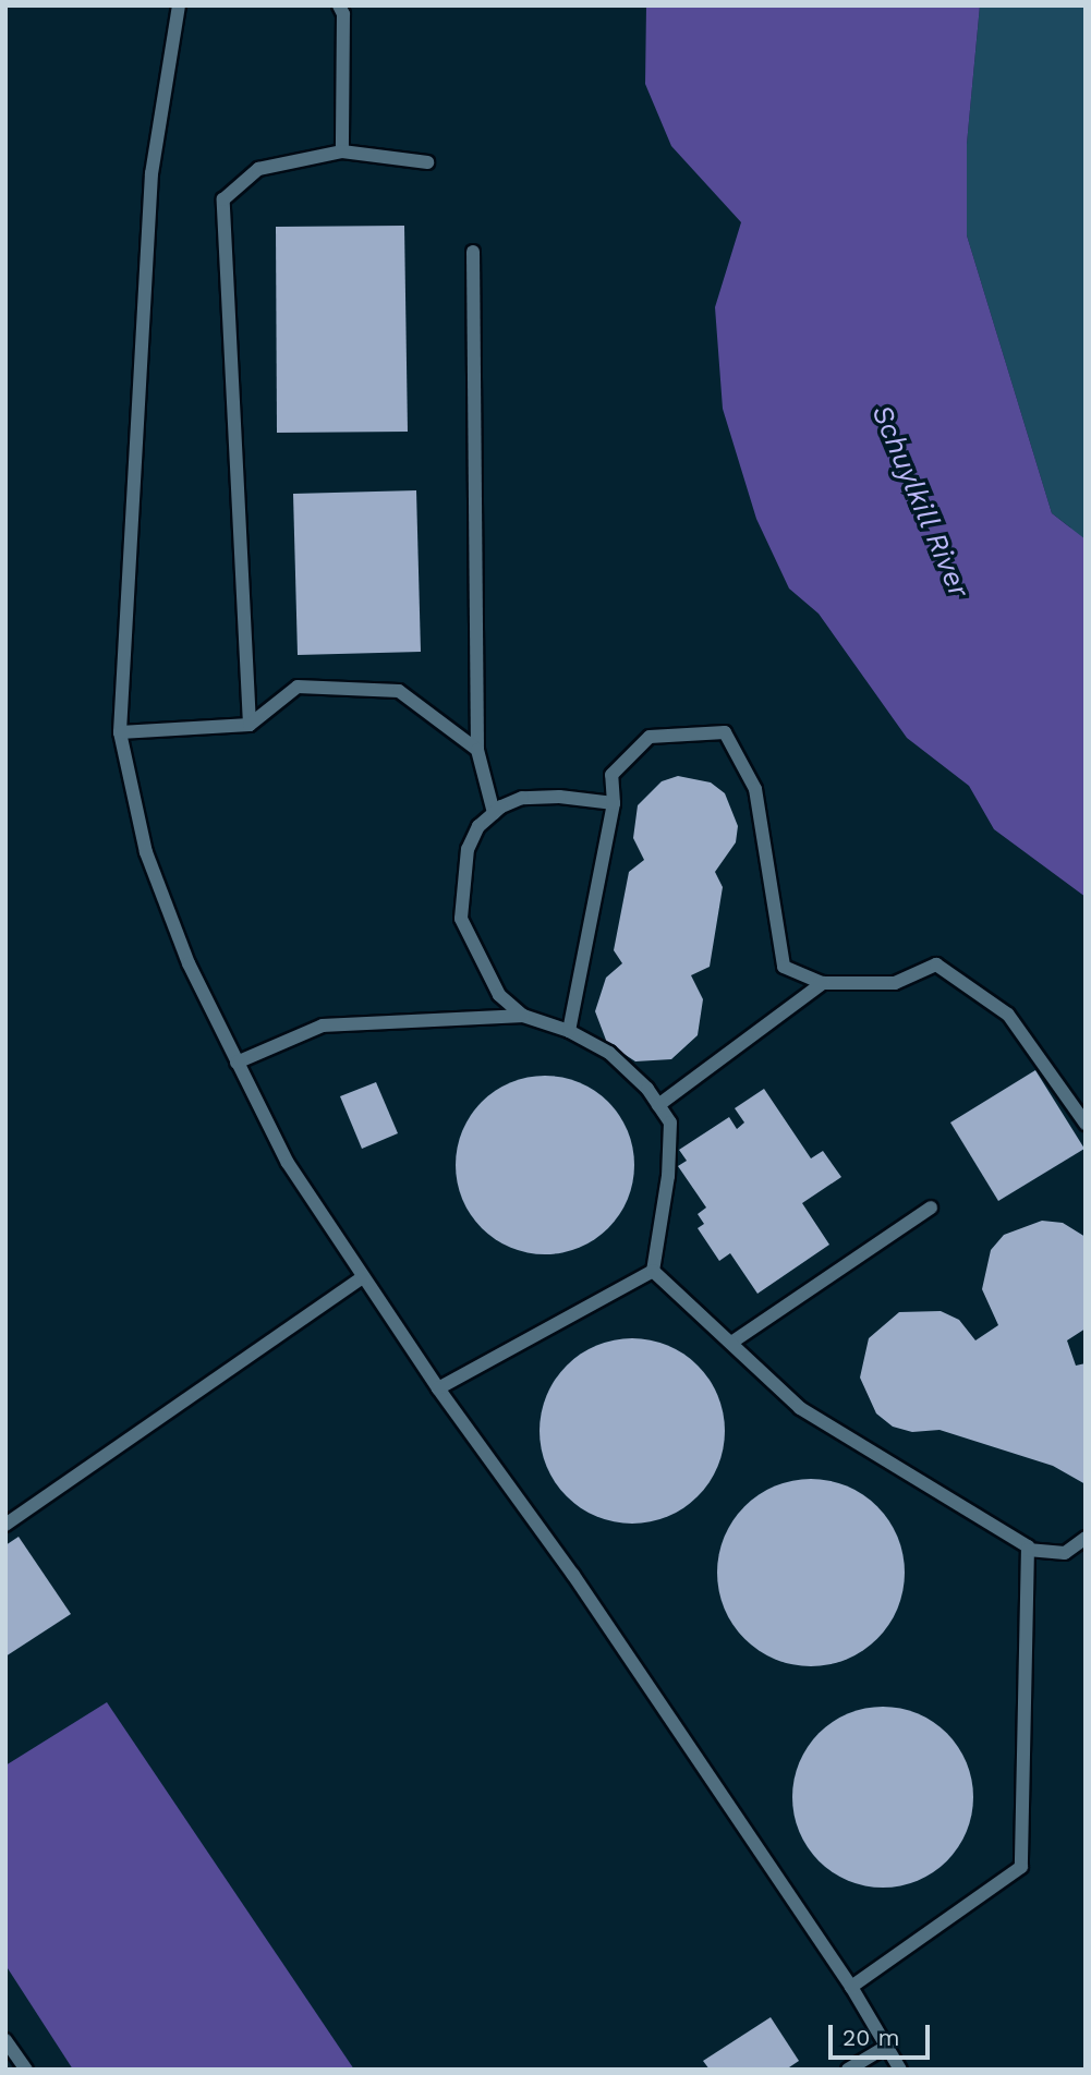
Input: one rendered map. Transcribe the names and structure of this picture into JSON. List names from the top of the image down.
{
  "water": ["Schuylkill River"],
  "scale_bar": "20 m"
}
